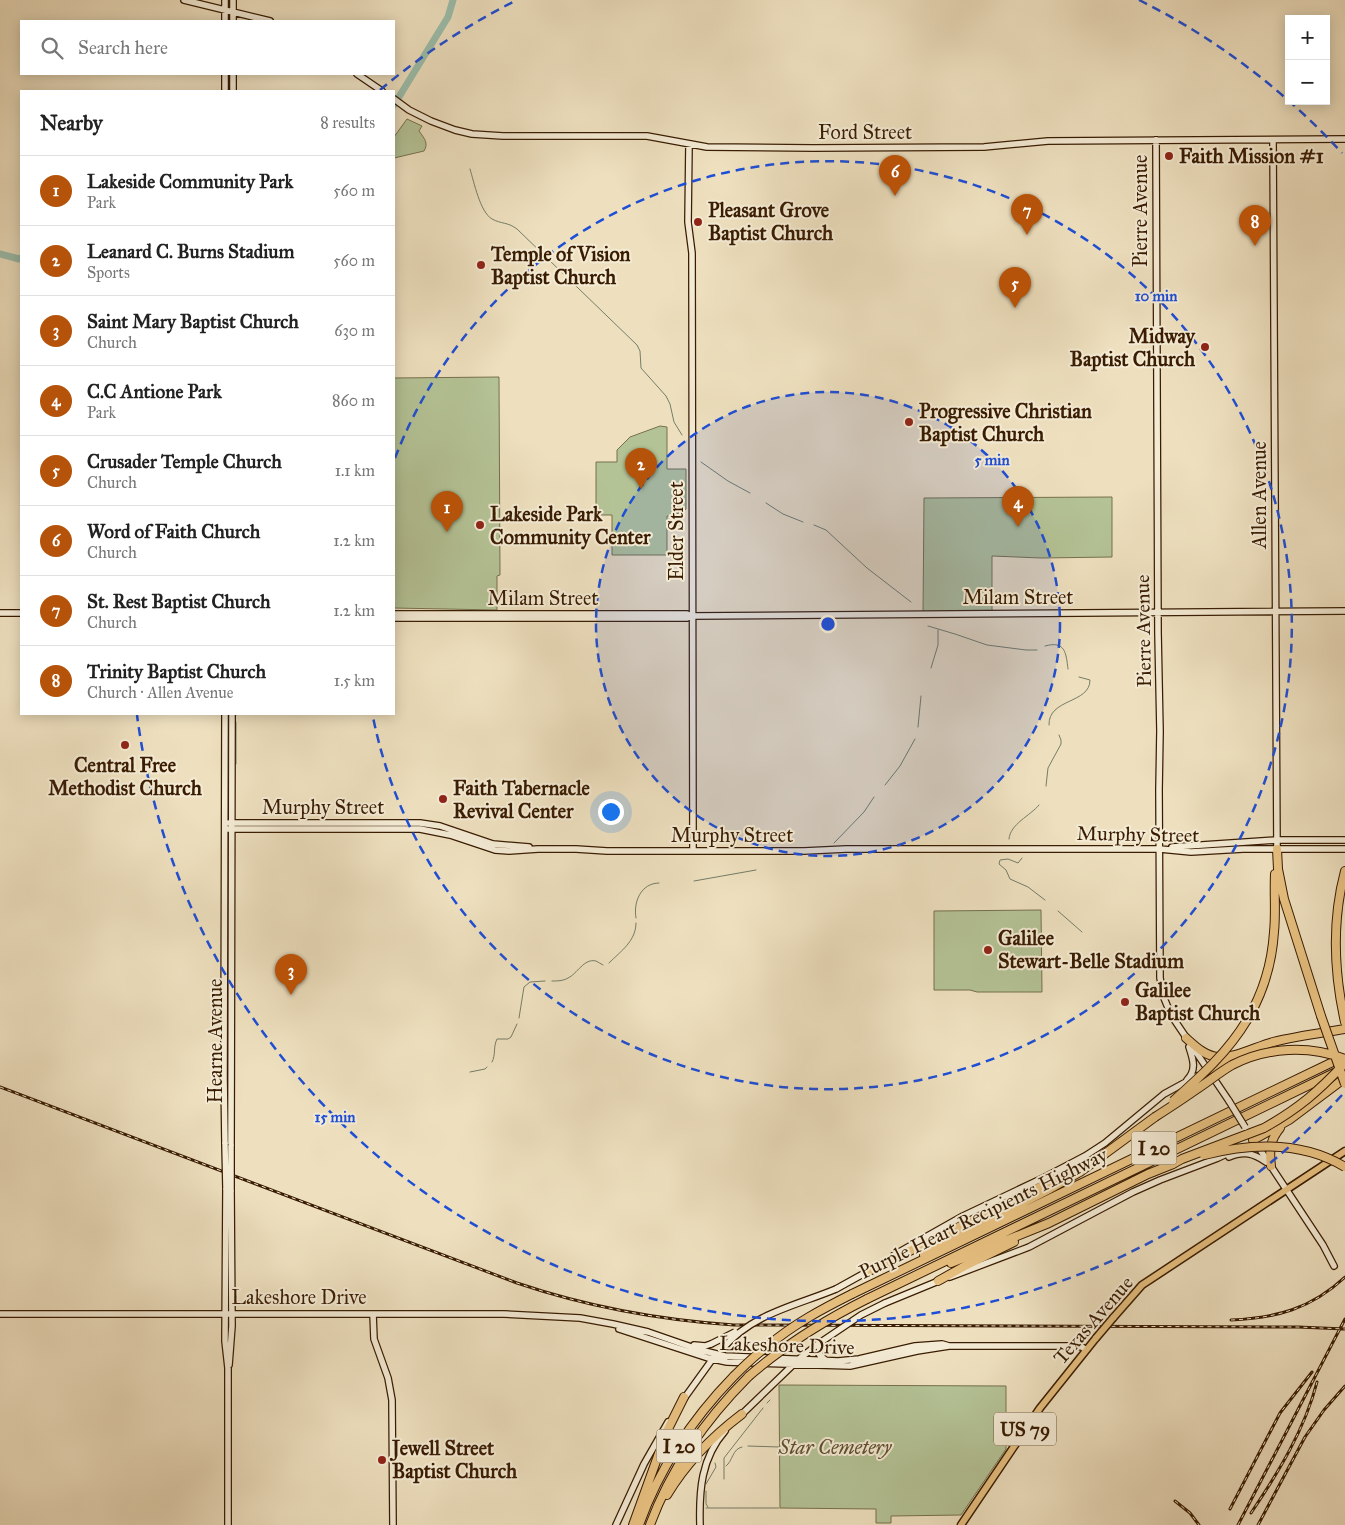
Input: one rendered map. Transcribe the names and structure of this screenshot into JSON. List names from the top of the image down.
{
  "streets": {
    "highway": ["I 20", "Purple Heart Recipients Highway"],
    "main road": [
      "Ford Street",
      "Pierre Avenue",
      "Allen Avenue",
      "Elder Street",
      "Milam Street",
      "Murphy Street",
      "Hearne Avenue",
      "Lakeshore Drive",
      "Texas Avenue",
      "US 79"
    ]
  },
  "crossings": [
    ["Ford Street", "Pierre Avenue"],
    ["Ford Street", "Allen Avenue"],
    ["Ford Street", "Elder Street"],
    ["Pierre Avenue", "Milam Street"],
    ["Pierre Avenue", "Murphy Street"],
    ["Pierre Avenue", "Texas Avenue"],
    ["Allen Avenue", "Milam Street"],
    ["Allen Avenue", "Murphy Street"],
    ["Elder Street", "Milam Street"],
    ["Elder Street", "Murphy Street"],
    ["Murphy Street", "Hearne Avenue"],
    ["Hearne Avenue", "Lakeshore Drive"],
    ["Lakeshore Drive", "Texas Avenue"]
  ],
  "parks": ["Star Cemetery"],
  "places": [
    "Faith Mission #1",
    "Pleasant Grove Baptist Church",
    "Temple of Vision Baptist Church",
    "Midway Baptist Church",
    "Progressive Christian Baptist Church",
    "Lakeside Park Community Center",
    "Central Free Methodist Church",
    "Faith Tabernacle Revival Center",
    "Galilee Stewart-Belle Stadium",
    "Galilee Baptist Church",
    "Jewell Street Baptist Church"
  ],
  "page": {
    "map_buttons": ["+", "−"],
    "search": "Search here",
    "heading": ["Nearby", "8 results"],
    "pins": [
      "6",
      "7",
      "8",
      "5",
      "2",
      "4",
      "1",
      "3"
    ],
    "list": [
      {
        "mark": "1",
        "name": "Lakeside Community Park",
        "note": "Park",
        "value": "560 m"
      },
      {
        "mark": "2",
        "name": "Leanard C. Burns Stadium",
        "note": "Sports",
        "value": "560 m"
      },
      {
        "mark": "3",
        "name": "Saint Mary Baptist Church",
        "note": "Church",
        "value": "630 m"
      },
      {
        "mark": "4",
        "name": "C.C Antione Park",
        "note": "Park",
        "value": "860 m"
      },
      {
        "mark": "5",
        "name": "Crusader Temple Church",
        "note": "Church",
        "value": "1.1 km"
      },
      {
        "mark": "6",
        "name": "Word of Faith Church",
        "note": "Church",
        "value": "1.2 km"
      },
      {
        "mark": "7",
        "name": "St. Rest Baptist Church",
        "note": "Church",
        "value": "1.2 km"
      },
      {
        "mark": "8",
        "name": "Trinity Baptist Church",
        "note": "Church · Allen Avenue",
        "value": "1.5 km"
      }
    ]
  },
  "rings": ["10 min", "5 min", "15 min"]
}
